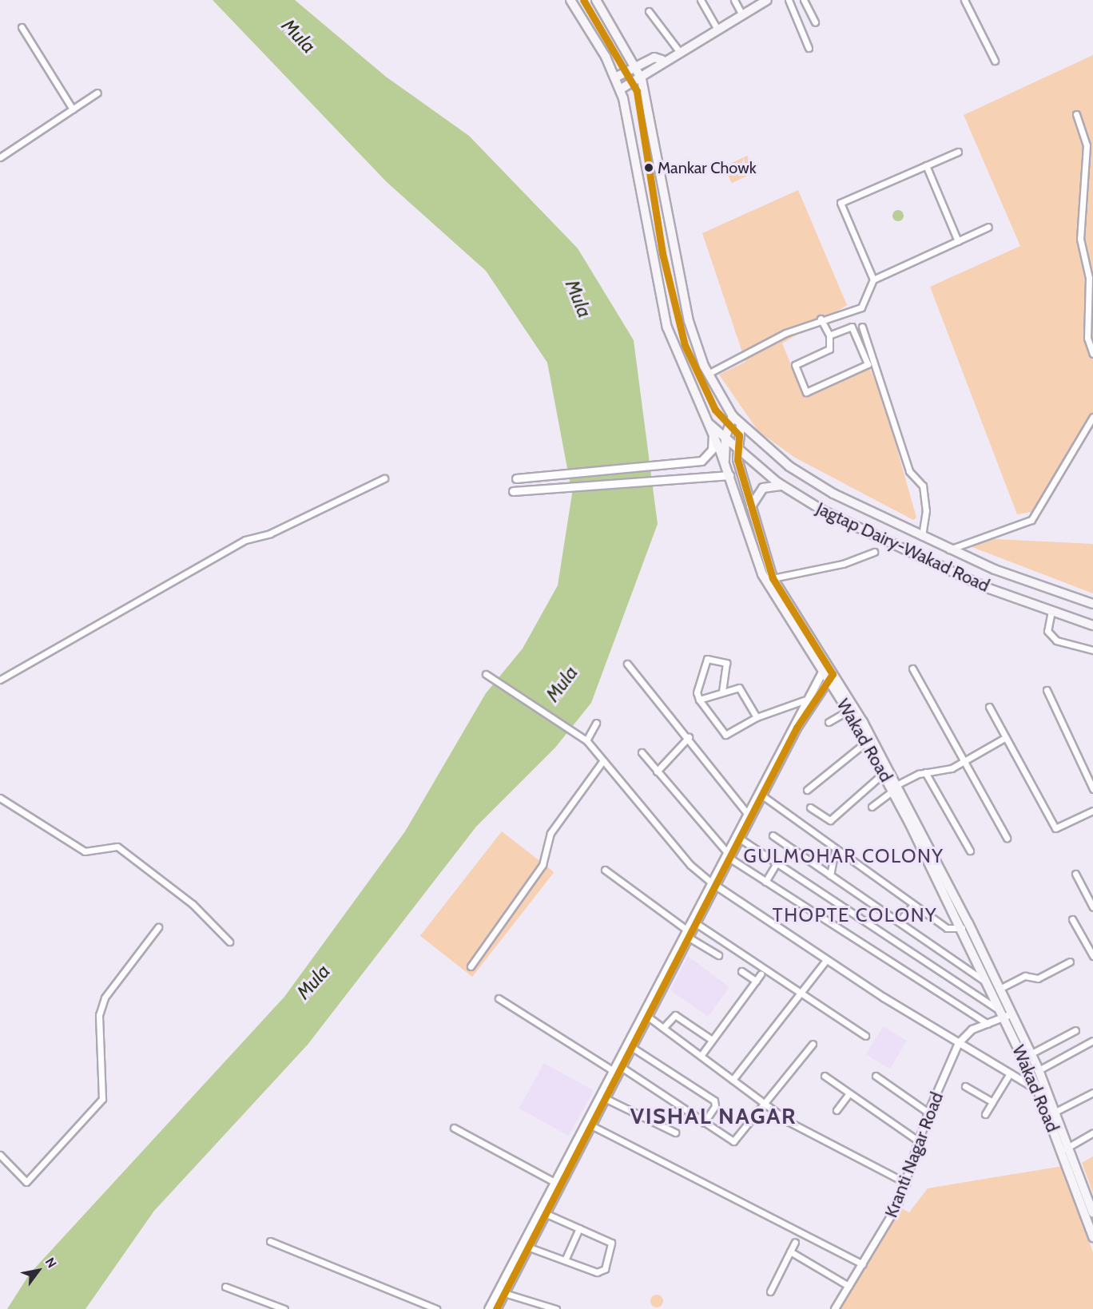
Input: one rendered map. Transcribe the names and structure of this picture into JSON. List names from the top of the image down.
{
  "streets": {
    "main road": ["Jagtap Dairy-Wakad Road", "Wakad Road"],
    "street": ["Kranti Nagar Road"]
  },
  "crossings": [
    ["Jagtap Dairy-Wakad Road", "Wakad Road"]
  ],
  "districts": ["GULMOHAR COLONY", "THOPTE COLONY", "VISHAL NAGAR"],
  "water": ["Mula"],
  "places": ["Mankar Chowk"],
  "north": "top right"
}
